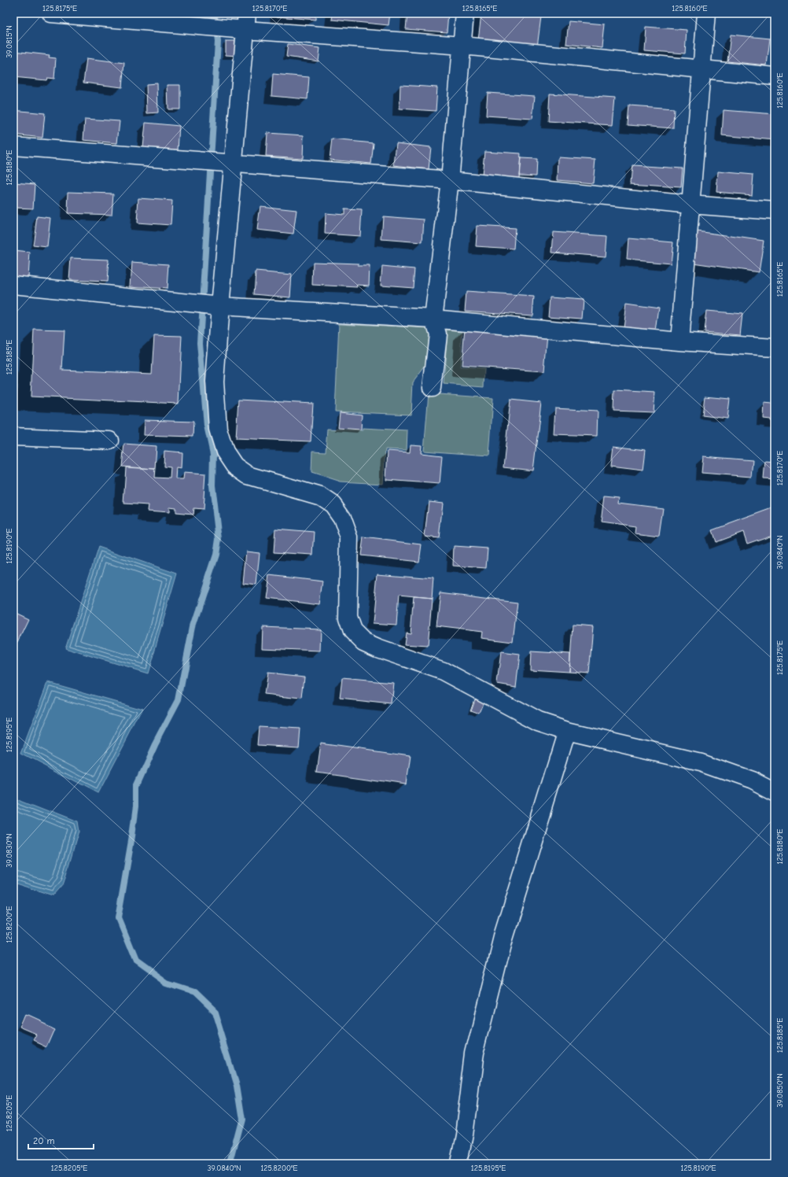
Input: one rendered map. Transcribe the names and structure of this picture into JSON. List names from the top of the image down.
{
  "scale_bar": "20 m",
  "coordinates": [
    "125.8175°E",
    "125.8170°E",
    "125.8165°E",
    "125.8160°E",
    "39.0815°N",
    "125.8180°E",
    "125.8185°E",
    "125.8190°E",
    "39.0840°N",
    "125.8195°E",
    "39.0830°N",
    "125.8200°E",
    "39.0850°N",
    "125.8205°E"
  ]
}
